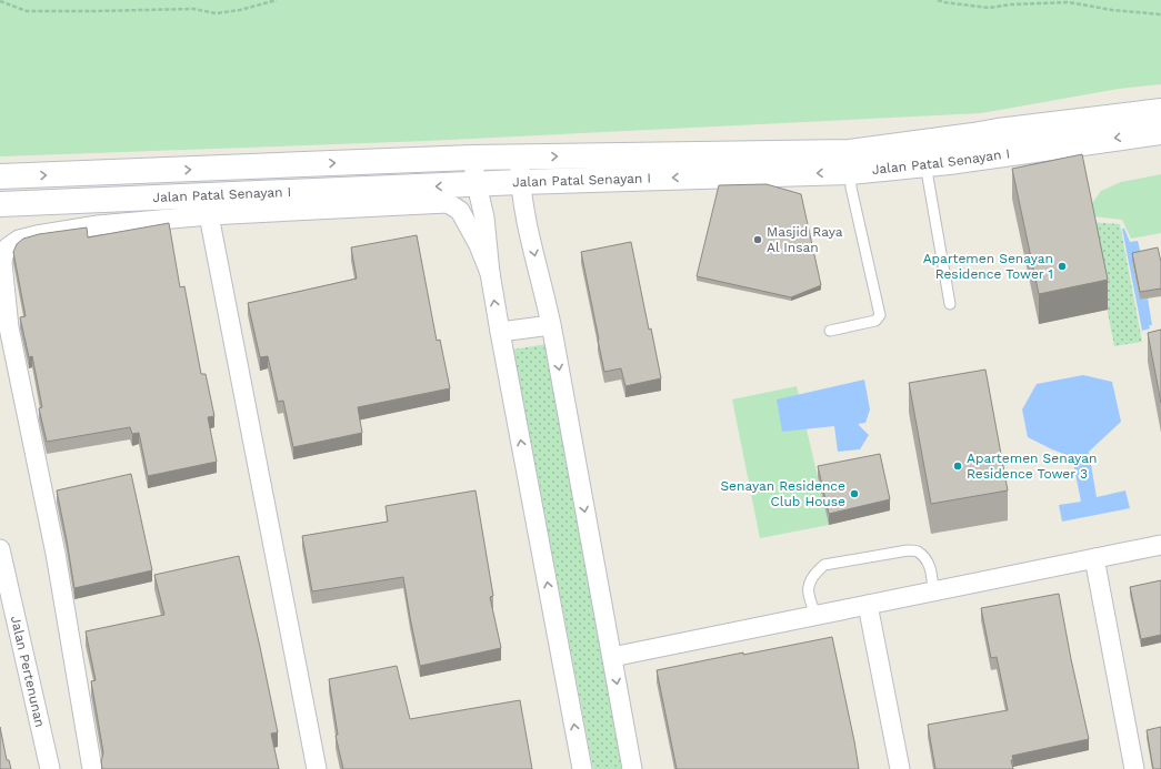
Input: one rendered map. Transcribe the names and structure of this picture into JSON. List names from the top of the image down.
{
  "streets": {
    "main road": ["Jalan Patal Senayan I"],
    "street": ["Jalan Pertenunan"]
  },
  "places": [
    "Masjid Raya Al Insan",
    "Apartemen Senayan Residence Tower 1",
    "Apartemen Senayan Residence Tower 3",
    "Senayan Residence Club House"
  ]
}
